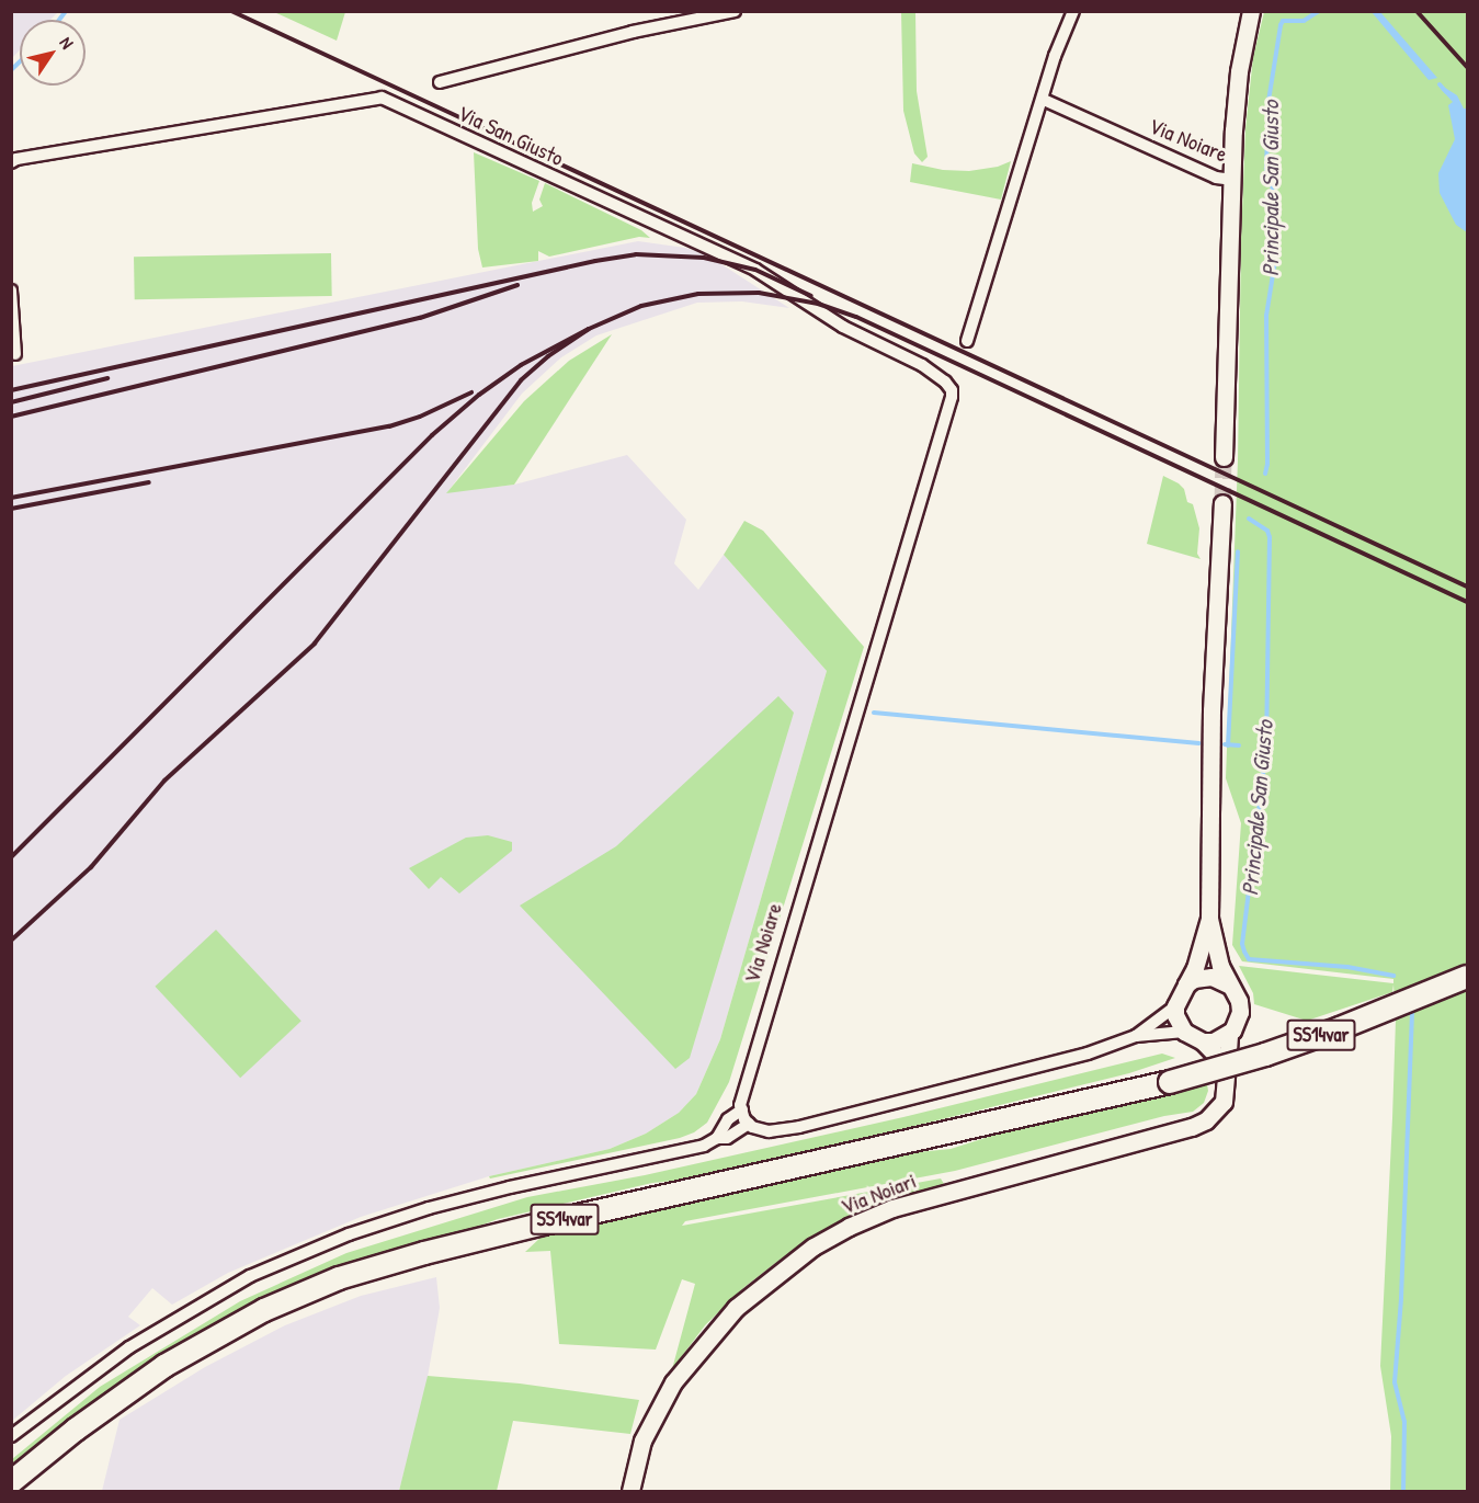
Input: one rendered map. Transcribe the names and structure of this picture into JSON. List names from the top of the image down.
{
  "streets": {
    "highway": ["SS14var"],
    "street": ["Via San Giusto", "Via Noiare", "Via Noiari"]
  },
  "crossings": [
    ["Via San Giusto", "Via Noiare"]
  ],
  "water": ["Principale San Giusto"],
  "north": "top right"
}
